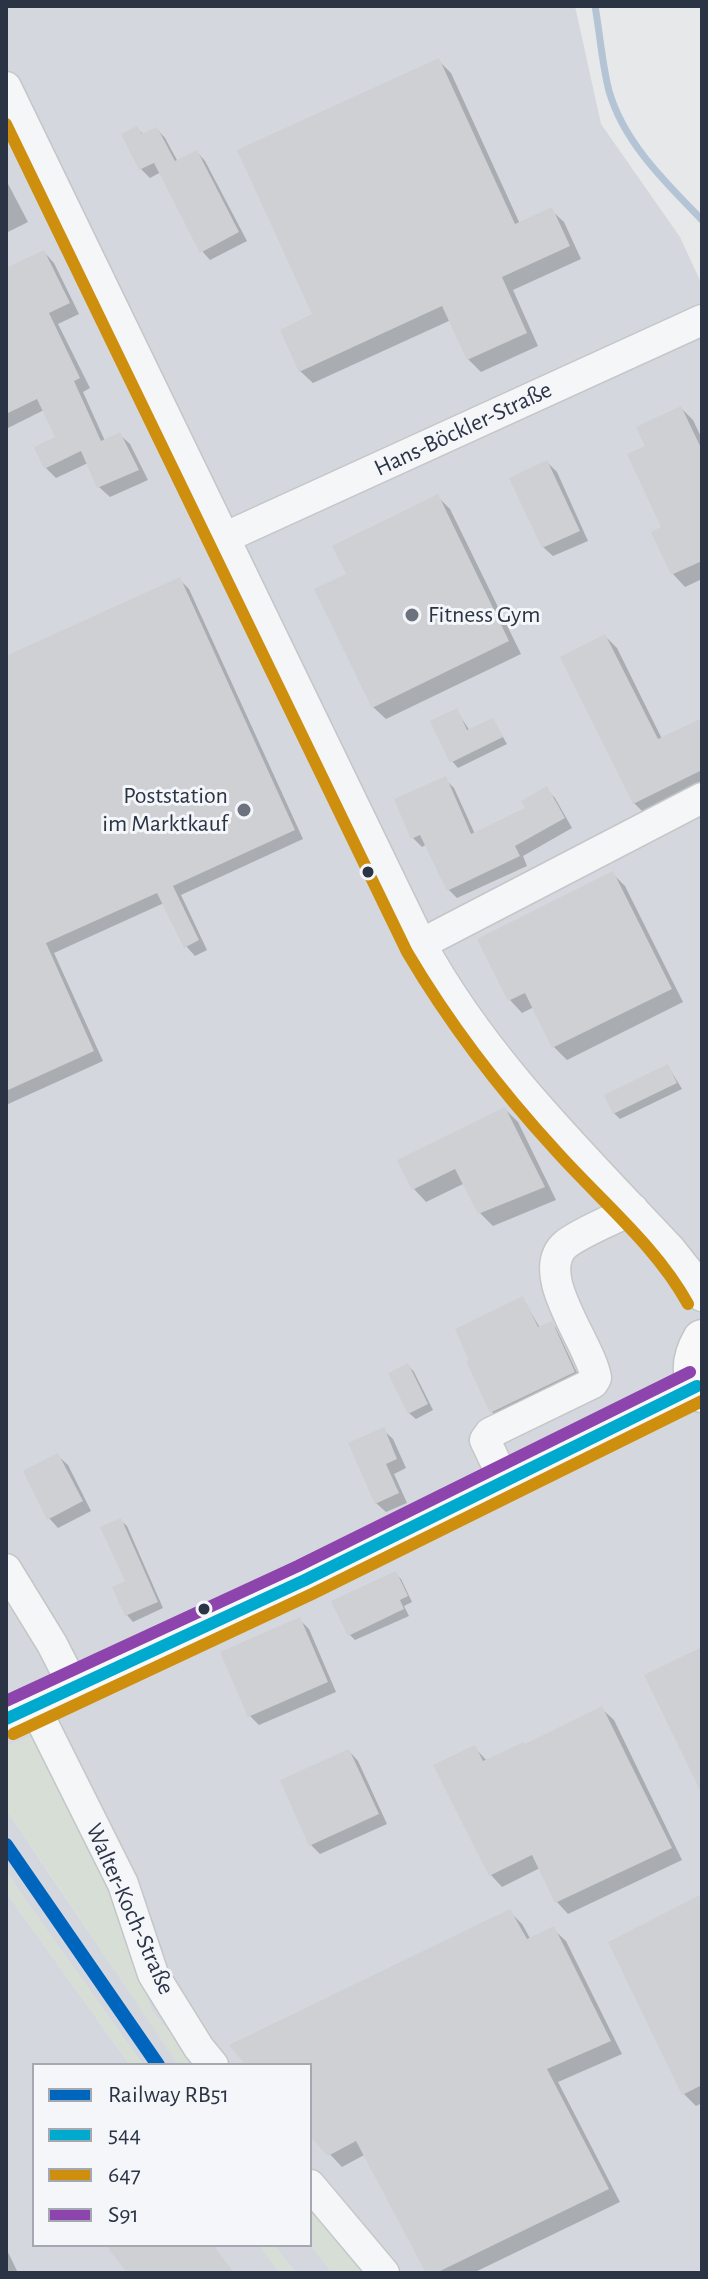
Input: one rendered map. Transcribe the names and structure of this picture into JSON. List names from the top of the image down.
{
  "streets": {
    "street": ["Hans-Böckler-Straße", "Walter-Koch-Straße"]
  },
  "places": ["Fitness Gym", "Poststation im Marktkauf"],
  "lines": [
    "transit line 647",
    "transit line S91",
    "transit line 544",
    "rail line RB51"
  ],
  "legend": [
    "Railway RB51",
    "544",
    "647",
    "S91"
  ]
}
